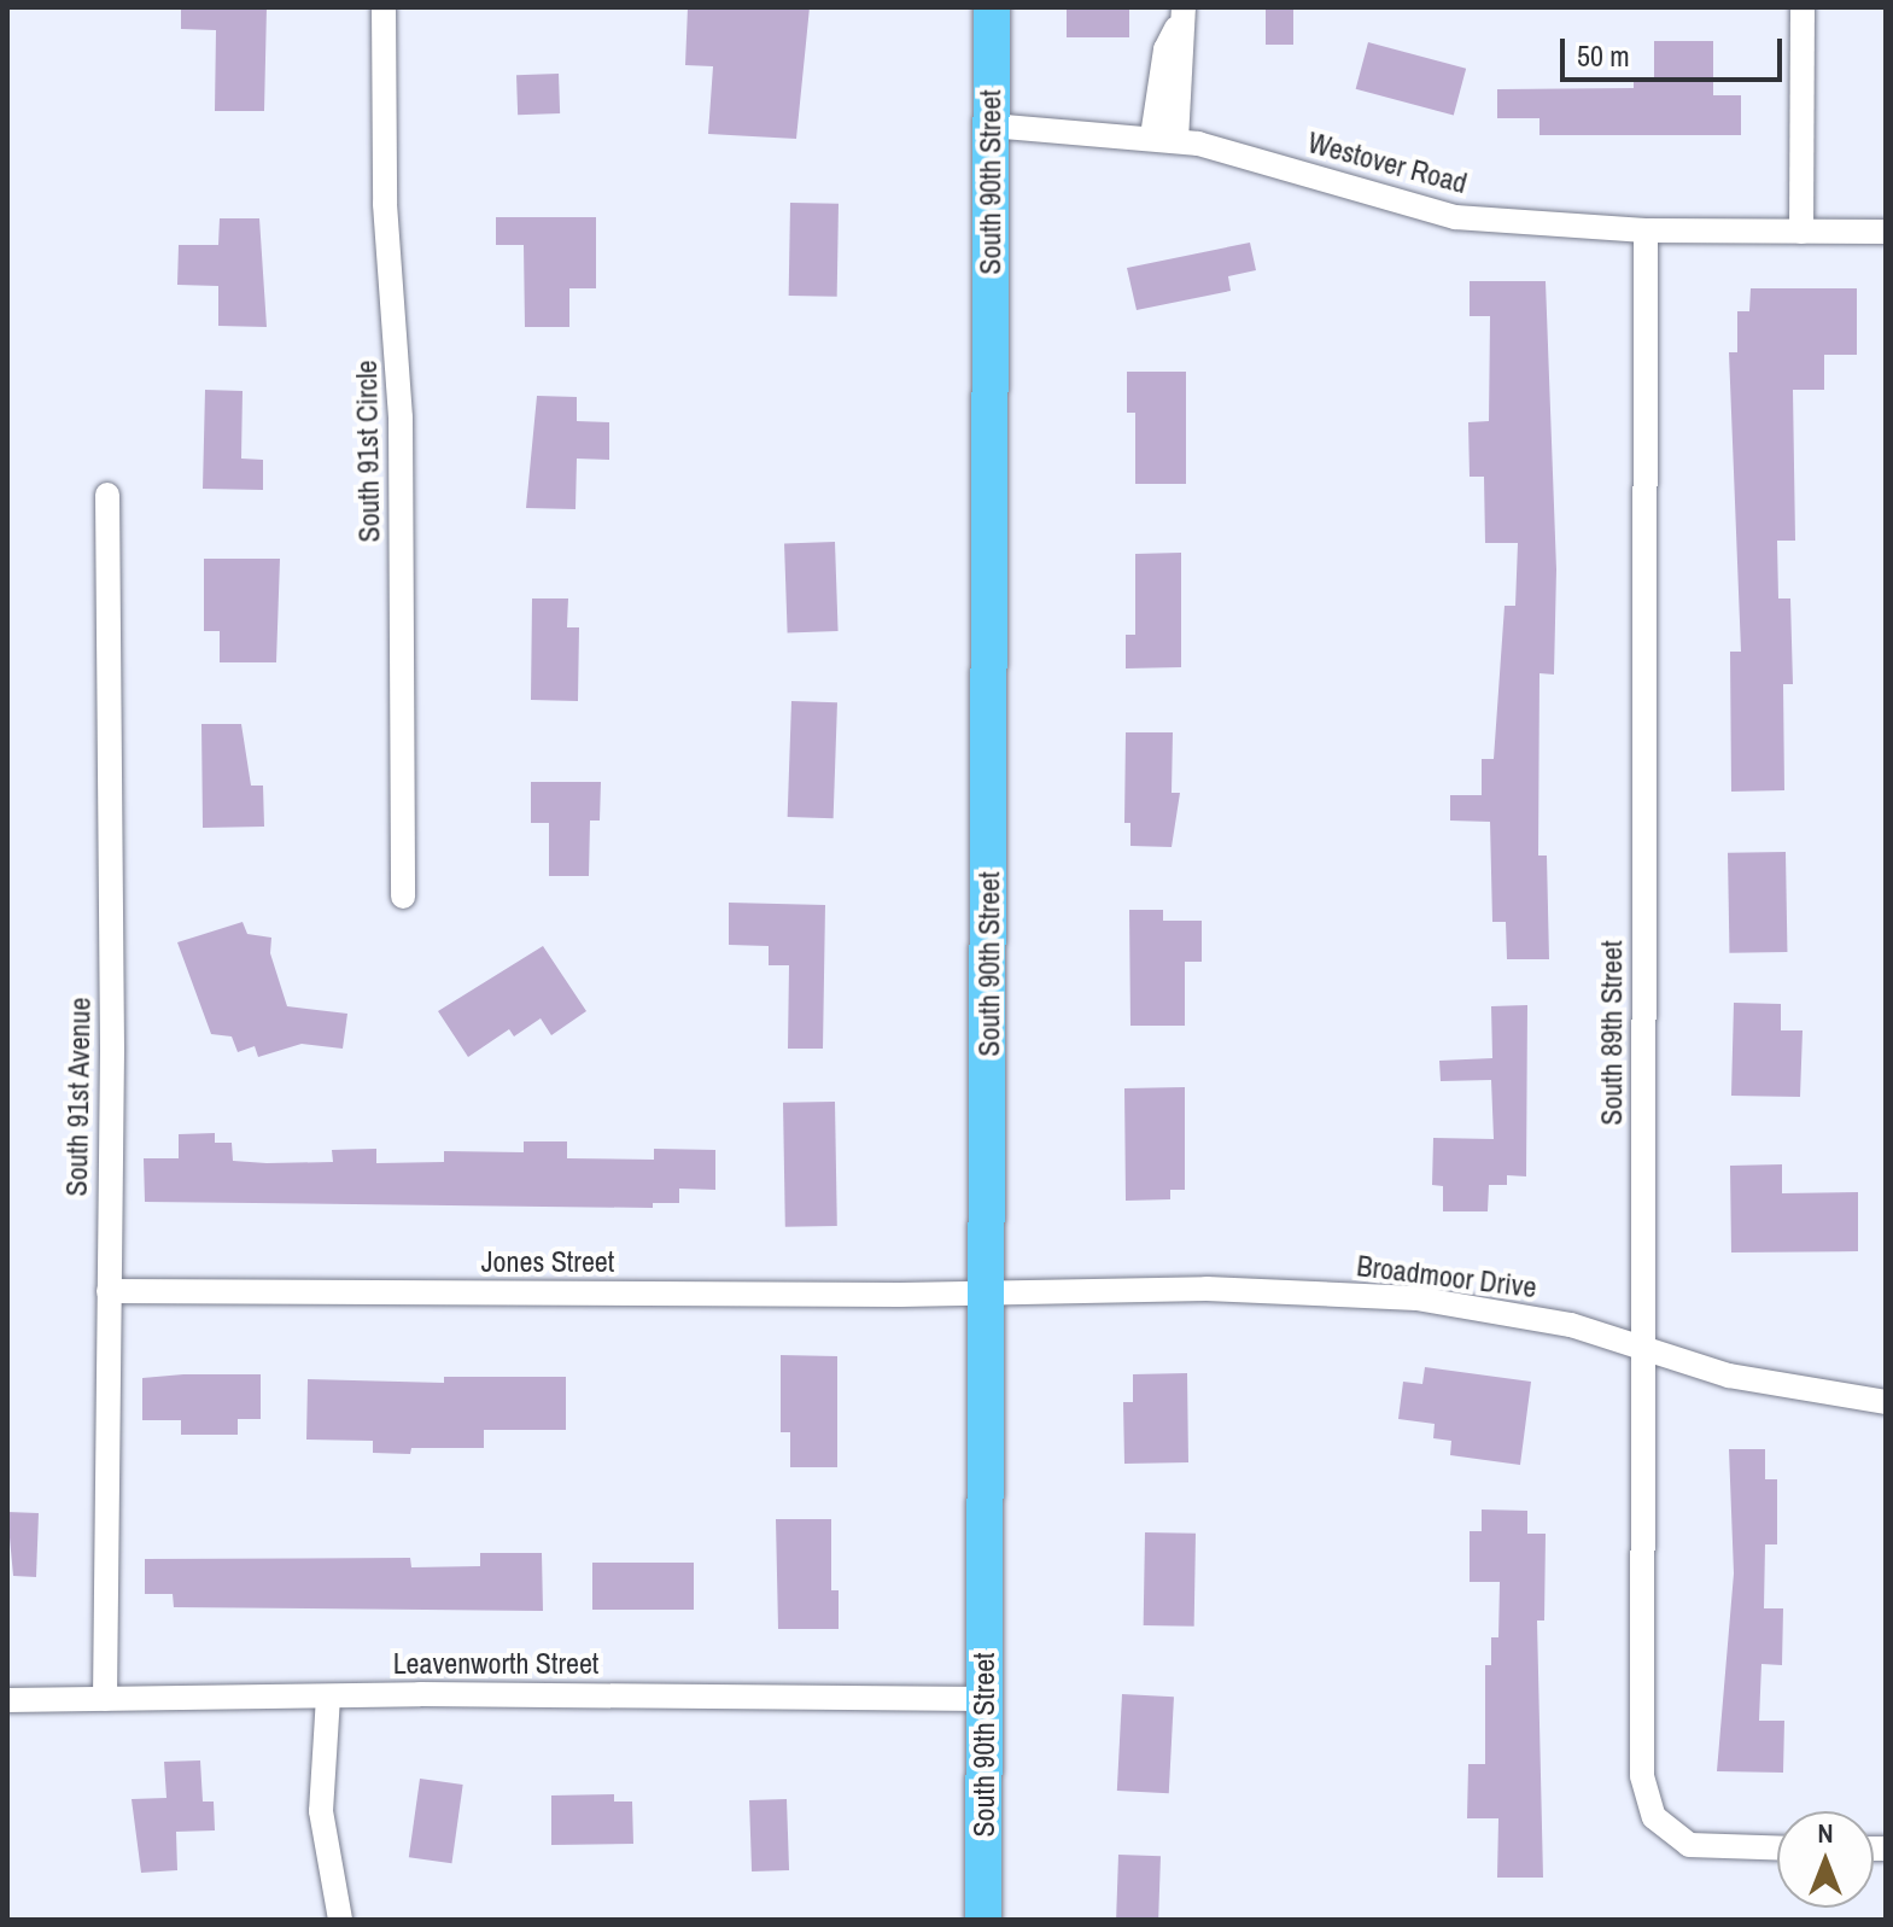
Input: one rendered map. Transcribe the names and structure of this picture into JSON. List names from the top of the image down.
{
  "streets": {
    "main road": ["South 90th Street"],
    "street": [
      "Westover Road",
      "South 91st Circle",
      "South 89th Street",
      "South 91st Avenue",
      "Jones Street",
      "Broadmoor Drive",
      "Leavenworth Street"
    ]
  },
  "crossings": [
    ["Westover Road", "South 90th Street"],
    ["Westover Road", "South 89th Street"],
    ["South 90th Street", "Jones Street"],
    ["South 90th Street", "Broadmoor Drive"],
    ["South 90th Street", "Leavenworth Street"],
    ["South 89th Street", "Broadmoor Drive"],
    ["South 91st Avenue", "Jones Street"],
    ["South 91st Avenue", "Leavenworth Street"],
    ["Jones Street", "Broadmoor Drive"]
  ],
  "scale_bar": "50 m",
  "north": "top"
}
